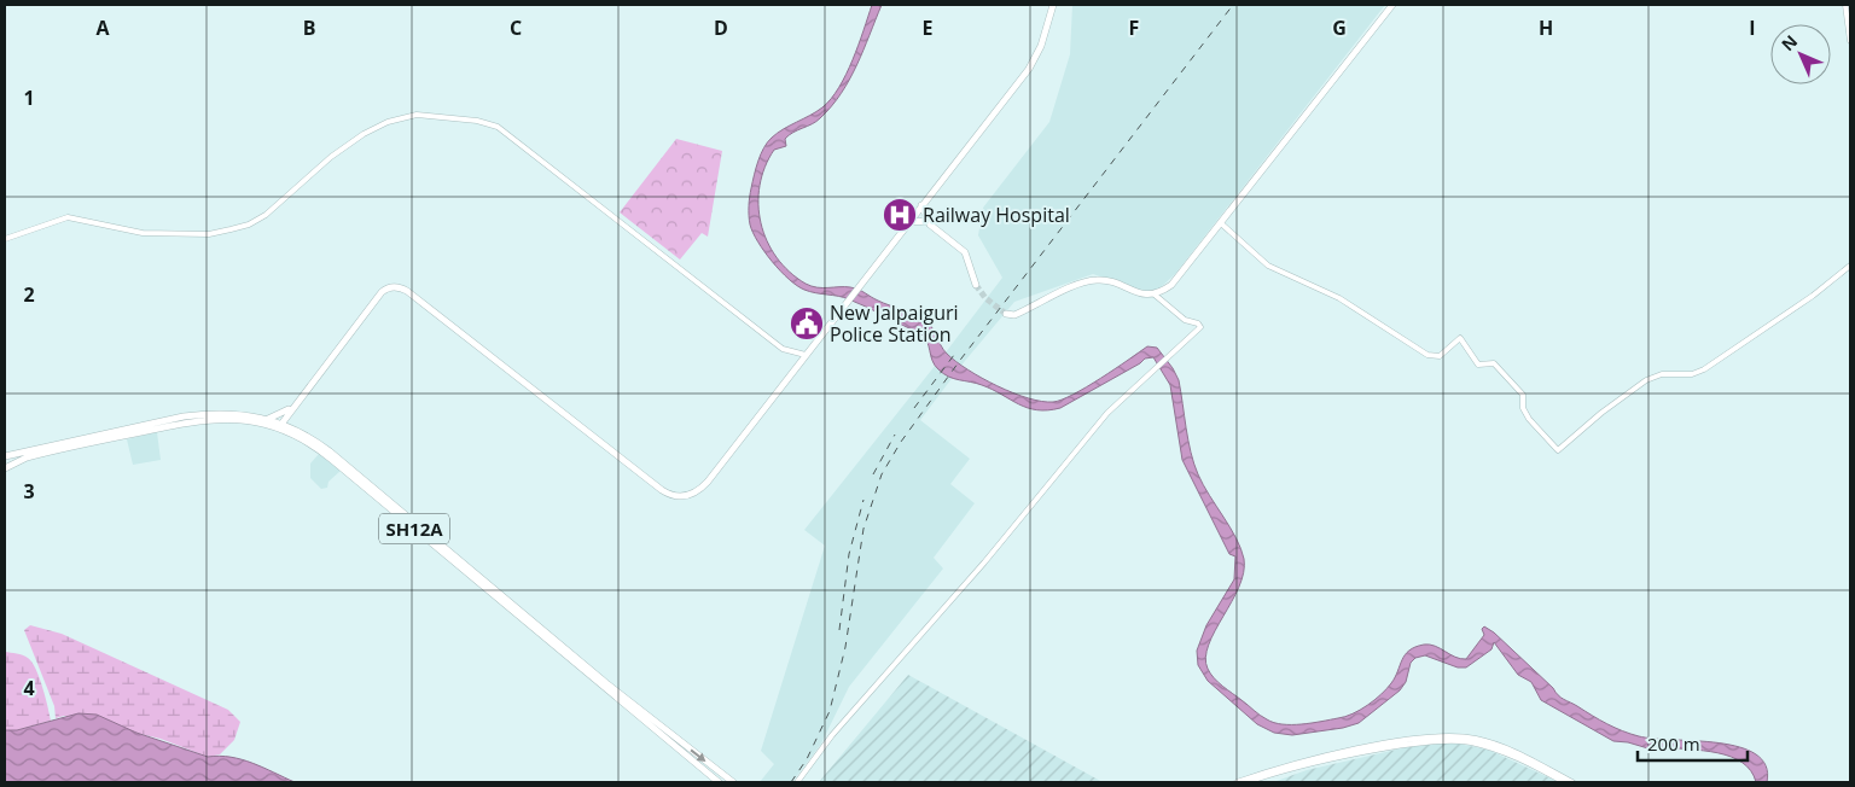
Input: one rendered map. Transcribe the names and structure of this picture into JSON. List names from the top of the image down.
{
  "streets": {
    "main road": ["SH12A"]
  },
  "places": {
    "hospital": ["Railway Hospital"],
    "public building": ["New Jalpaiguri Police Station"]
  },
  "scale_bar": "200 m",
  "north": "top left",
  "grid": {
    "columns": [
      "A",
      "B",
      "C",
      "D",
      "E",
      "F",
      "G",
      "H",
      "I"
    ],
    "rows": [
      "1",
      "2",
      "3",
      "4"
    ]
  }
}
